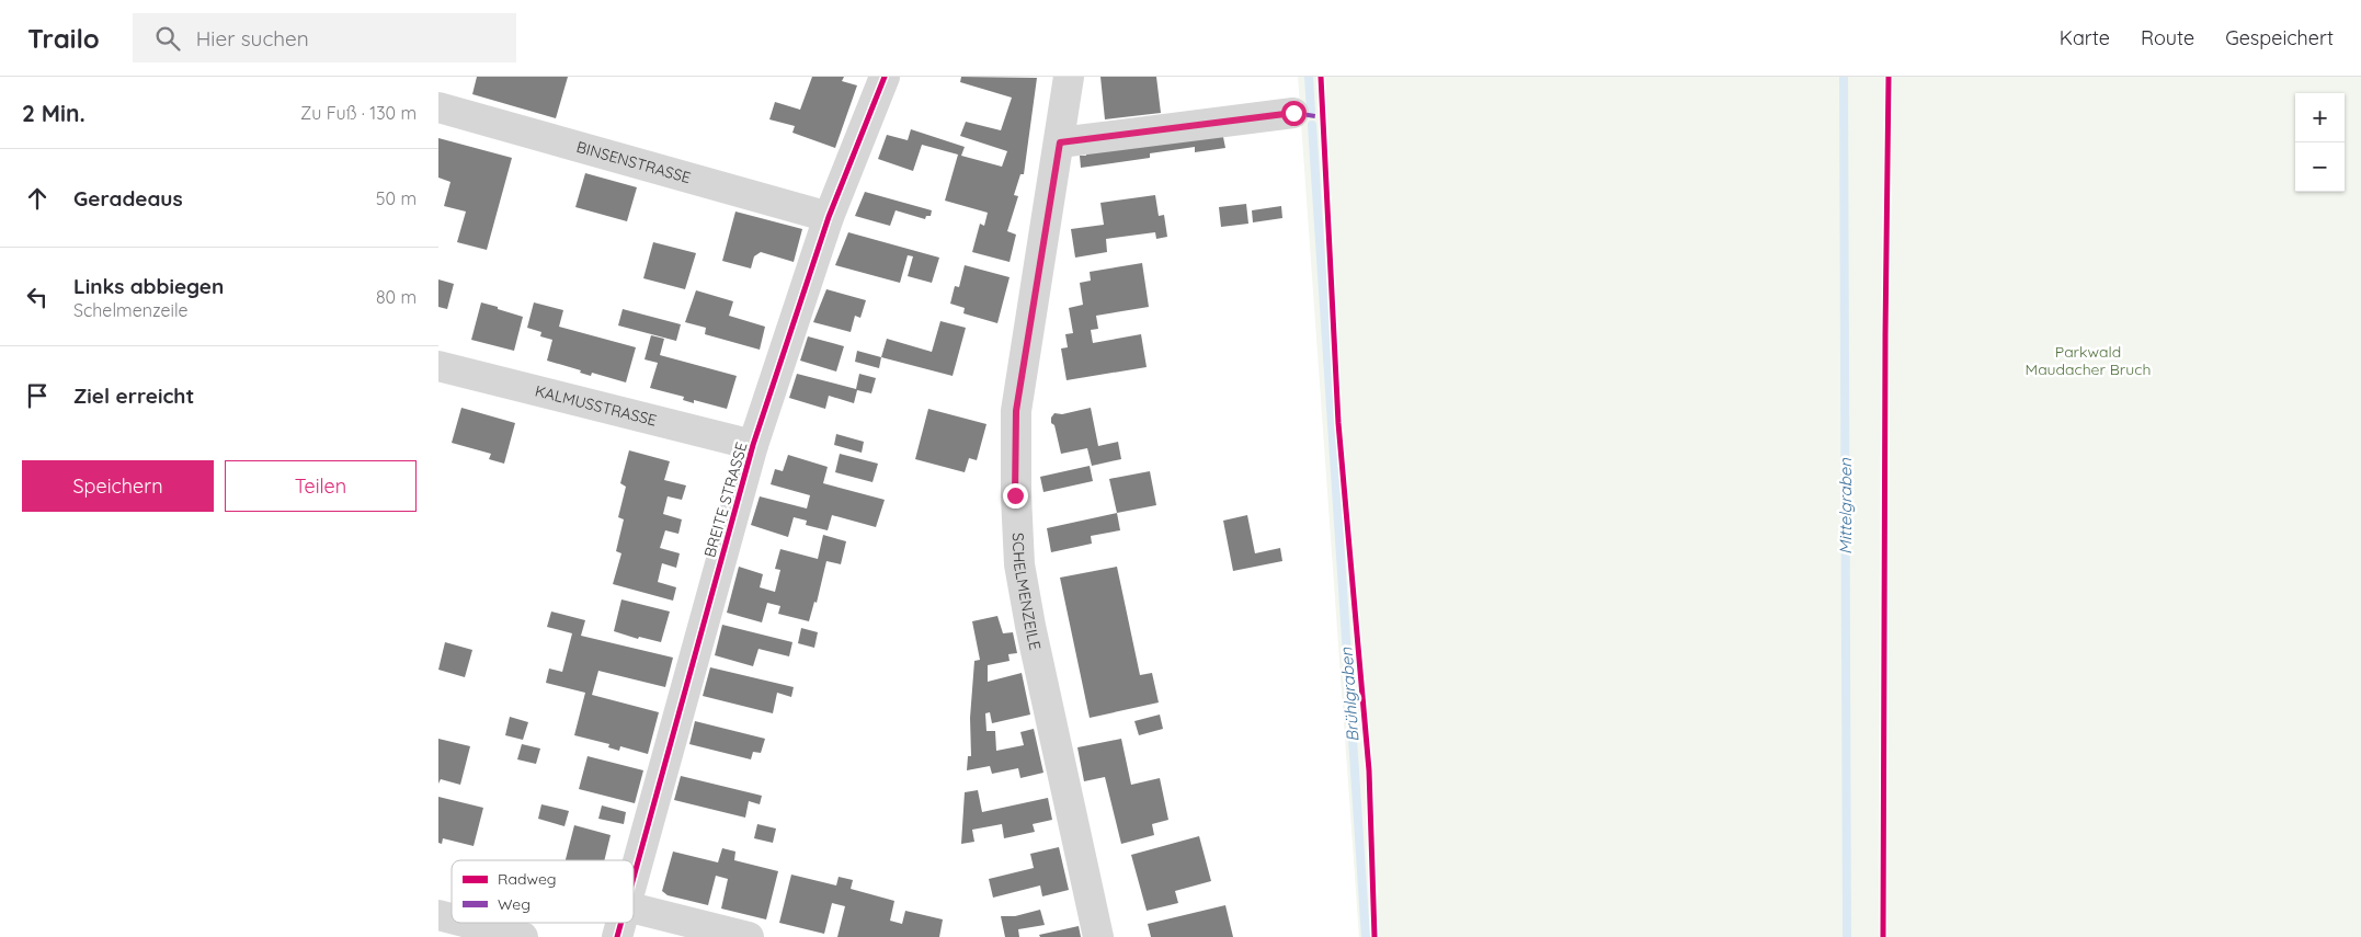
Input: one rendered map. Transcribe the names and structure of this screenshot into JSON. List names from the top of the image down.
{
  "streets": {
    "street": [
      "BINSENSTRASSE",
      "KALMUSSTRASSE",
      "BREITE STRASSE",
      "SCHELMENZEILE"
    ]
  },
  "crossings": [
    ["BINSENSTRASSE", "BREITE STRASSE"],
    ["KALMUSSTRASSE", "BREITE STRASSE"]
  ],
  "water": ["Mittelgraben", "Brühlgraben"],
  "parks": ["Parkwald Maudacher Bruch"],
  "legend": ["Radweg", "Weg"],
  "page": {
    "header": "Trailo",
    "search": "Hier suchen",
    "nav": ["Karte", "Route", "Gespeichert"],
    "heading": ["2 Min.", "Zu Fuß · 130 m"],
    "map_buttons": ["+", "−"],
    "list": [
      ["Geradeaus", "50 m"],
      ["Links abbiegen", "Schelmenzeile", "80 m"],
      "Ziel erreicht"
    ],
    "buttons": ["Speichern", "Teilen"]
  }
}
